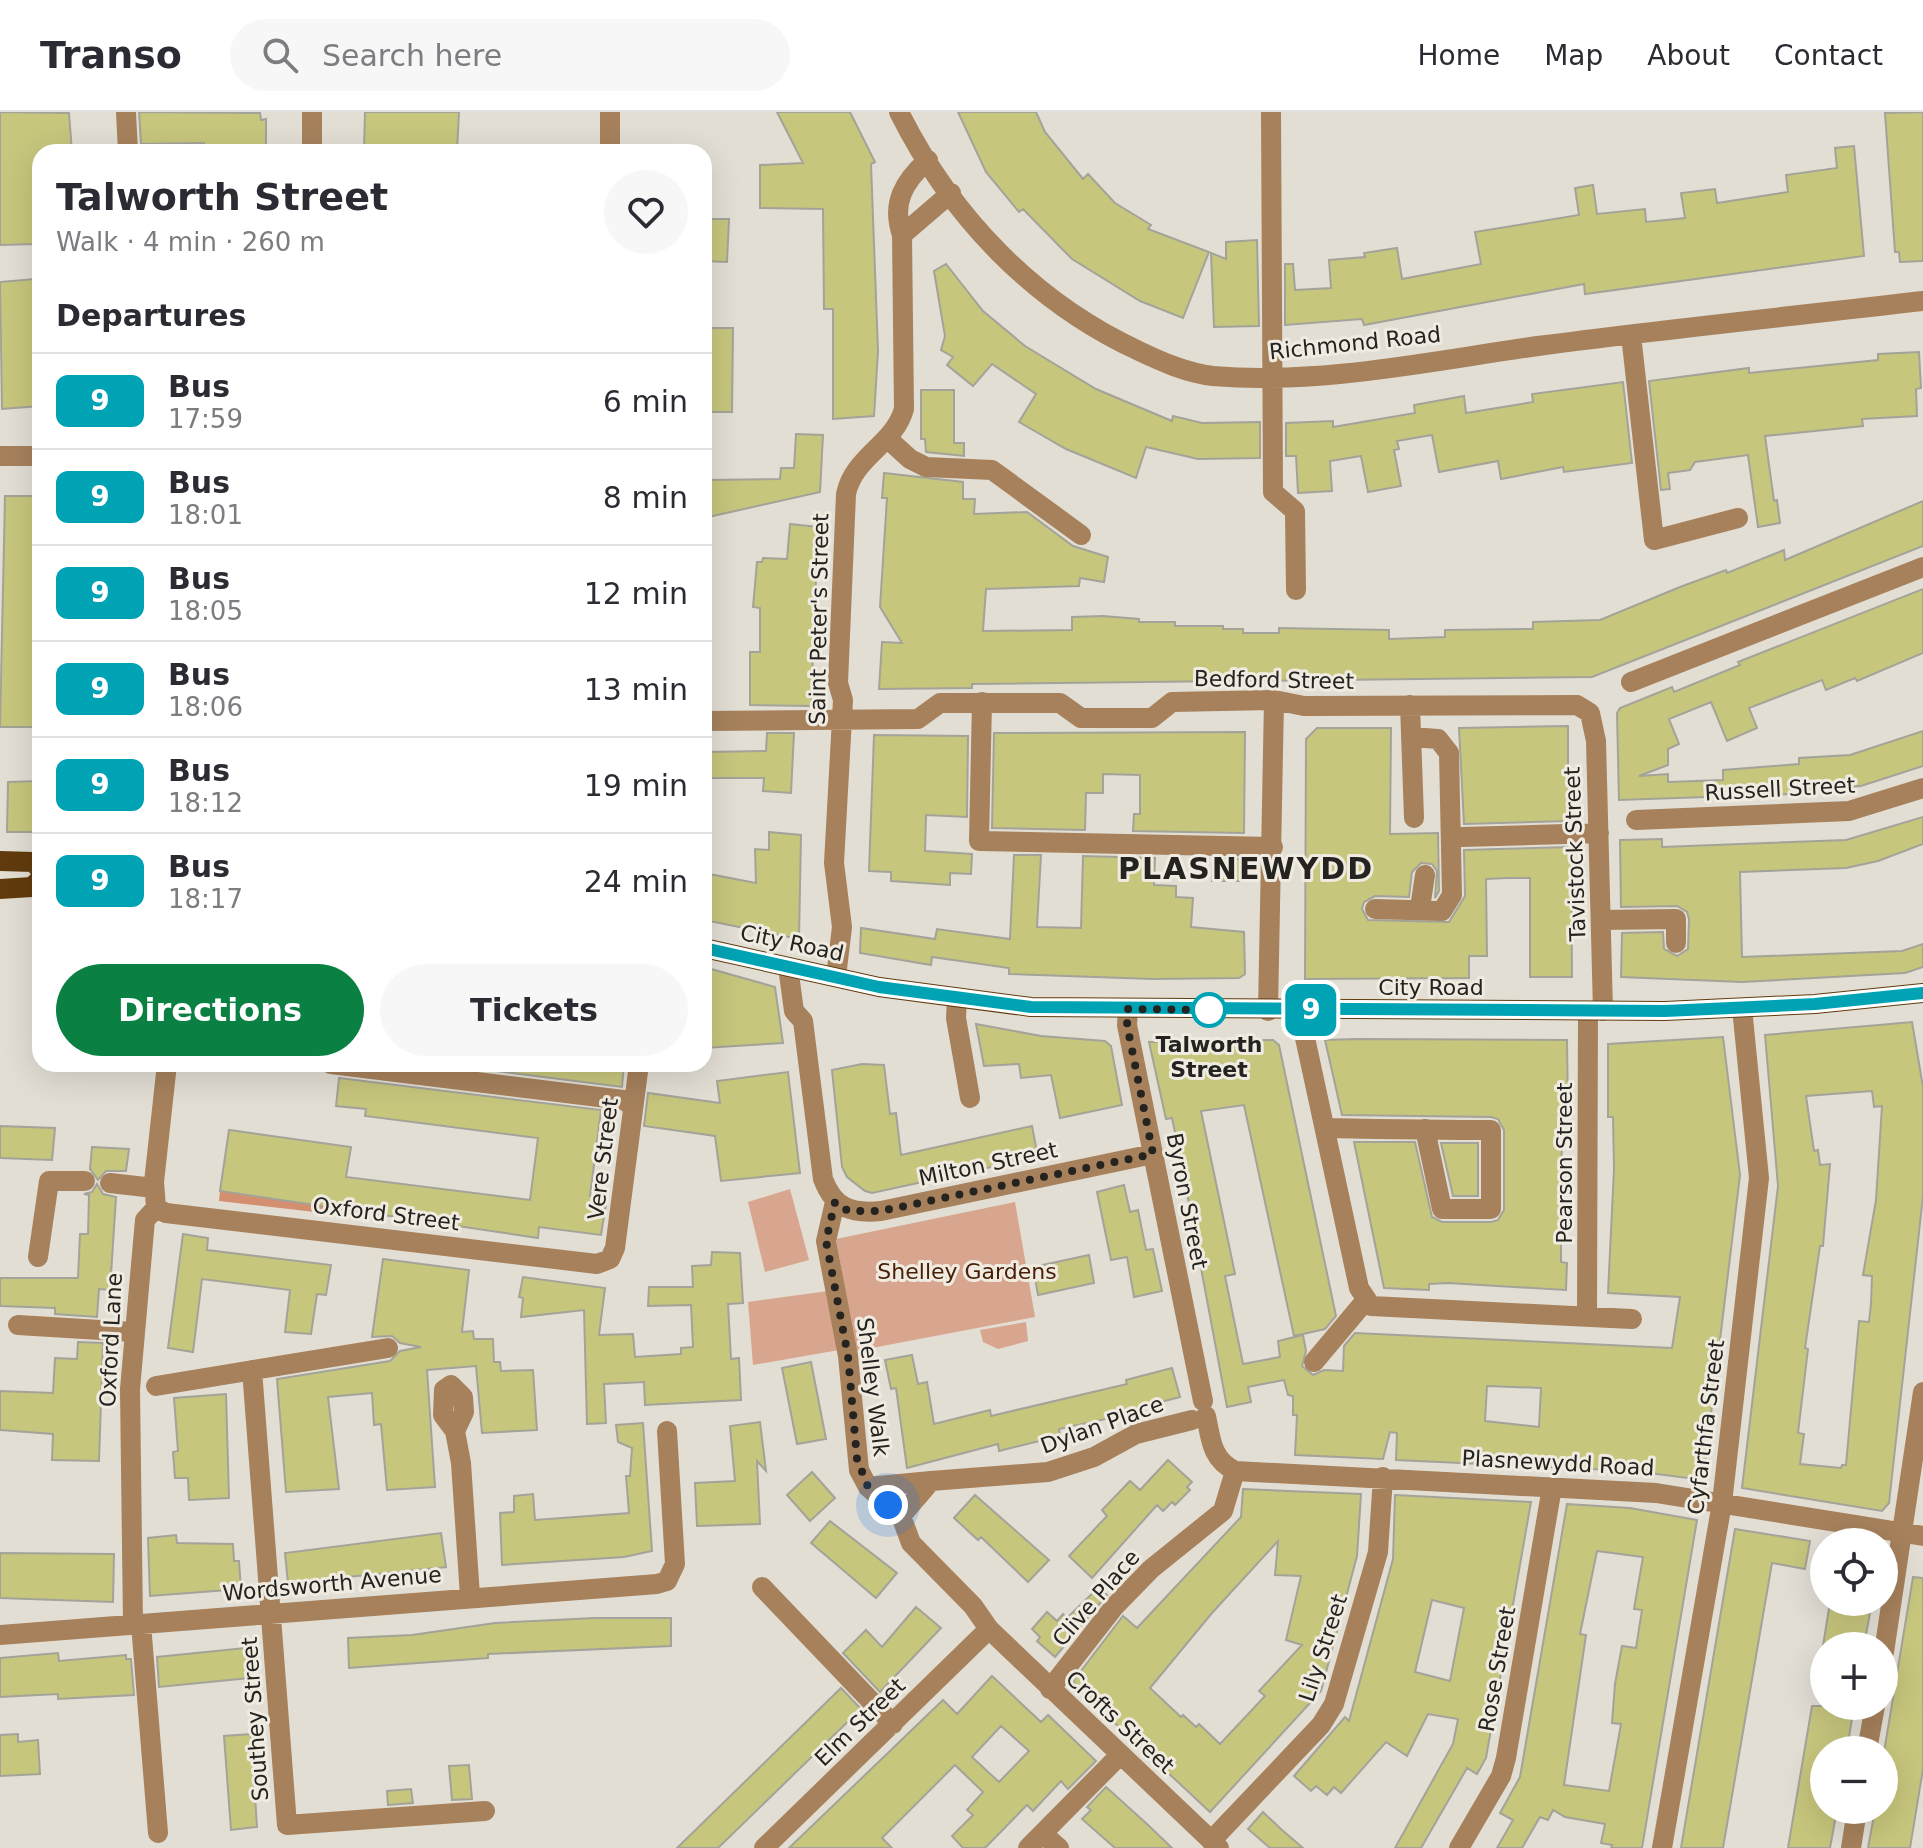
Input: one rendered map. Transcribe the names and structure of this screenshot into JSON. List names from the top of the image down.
{
  "streets": {
    "main road": ["City Road"],
    "street": [
      "Richmond Road",
      "Saint Peter's Street",
      "Bedford Street",
      "Russell Street",
      "Tavistock Street",
      "Vere Street",
      "Pearson Street",
      "Milton Street",
      "Byron Street",
      "Oxford Street",
      "Oxford Lane",
      "Shelley Walk",
      "Dylan Place",
      "Cyfarthfa Street",
      "Plasnewydd Road",
      "Wordsworth Avenue",
      "Clive Place",
      "Lily Street",
      "Rose Street",
      "Southey Street",
      "Elm Street",
      "Crofts Street"
    ]
  },
  "crossings": [
    ["Richmond Road", "Saint Peter's Street"],
    ["Saint Peter's Street", "Bedford Street"],
    ["Saint Peter's Street", "City Road"],
    ["Bedford Street", "Tavistock Street"],
    ["Tavistock Street", "City Road"],
    ["Tavistock Street", "Pearson Street"],
    ["City Road", "Pearson Street"],
    ["City Road", "Byron Street"],
    ["City Road", "Cyfarthfa Street"],
    ["Vere Street", "Oxford Street"],
    ["Milton Street", "Byron Street"],
    ["Milton Street", "Shelley Walk"],
    ["Byron Street", "Dylan Place"],
    ["Byron Street", "Plasnewydd Road"],
    ["Byron Street", "Clive Place"],
    ["Oxford Street", "Oxford Lane"],
    ["Oxford Lane", "Wordsworth Avenue"],
    ["Shelley Walk", "Dylan Place"],
    ["Shelley Walk", "Crofts Street"],
    ["Cyfarthfa Street", "Plasnewydd Road"],
    ["Plasnewydd Road", "Clive Place"],
    ["Plasnewydd Road", "Lily Street"],
    ["Plasnewydd Road", "Rose Street"],
    ["Wordsworth Avenue", "Southey Street"],
    ["Clive Place", "Crofts Street"],
    ["Lily Street", "Crofts Street"],
    ["Elm Street", "Crofts Street"]
  ],
  "districts": ["PLASNEWYDD"],
  "parks": ["Shelley Gardens"],
  "places": ["Talworth Street"],
  "lines": ["bus line 9"],
  "page": {
    "header": "Transo",
    "search": "Search here",
    "nav": [
      "Home",
      "Map",
      "About",
      "Contact"
    ],
    "on_map": "9",
    "heading": [
      ["Talworth Street", "Walk · 4 min · 260 m"],
      "Departures"
    ],
    "list": [
      {
        "mark": "9",
        "name": "Bus",
        "note": "17:59",
        "value": "6 min"
      },
      {
        "mark": "9",
        "name": "Bus",
        "note": "18:01",
        "value": "8 min"
      },
      {
        "mark": "9",
        "name": "Bus",
        "note": "18:05",
        "value": "12 min"
      },
      {
        "mark": "9",
        "name": "Bus",
        "note": "18:06",
        "value": "13 min"
      },
      {
        "mark": "9",
        "name": "Bus",
        "note": "18:12",
        "value": "19 min"
      },
      {
        "mark": "9",
        "name": "Bus",
        "note": "18:17",
        "value": "24 min"
      }
    ],
    "buttons": ["Directions", "Tickets"],
    "map_buttons": ["+", "−"]
  }
}
